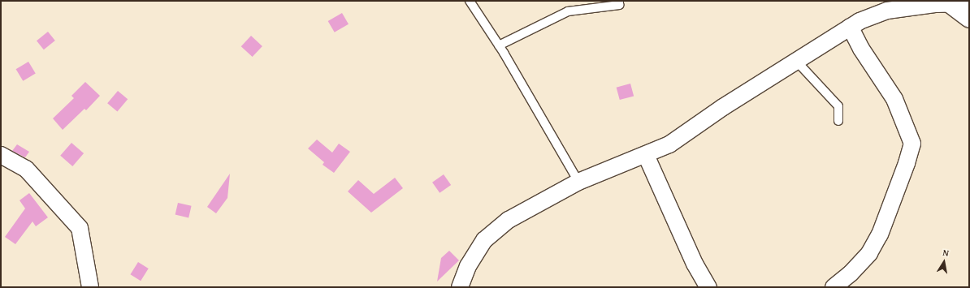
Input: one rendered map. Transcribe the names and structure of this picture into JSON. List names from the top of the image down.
{
  "north": "top"
}
